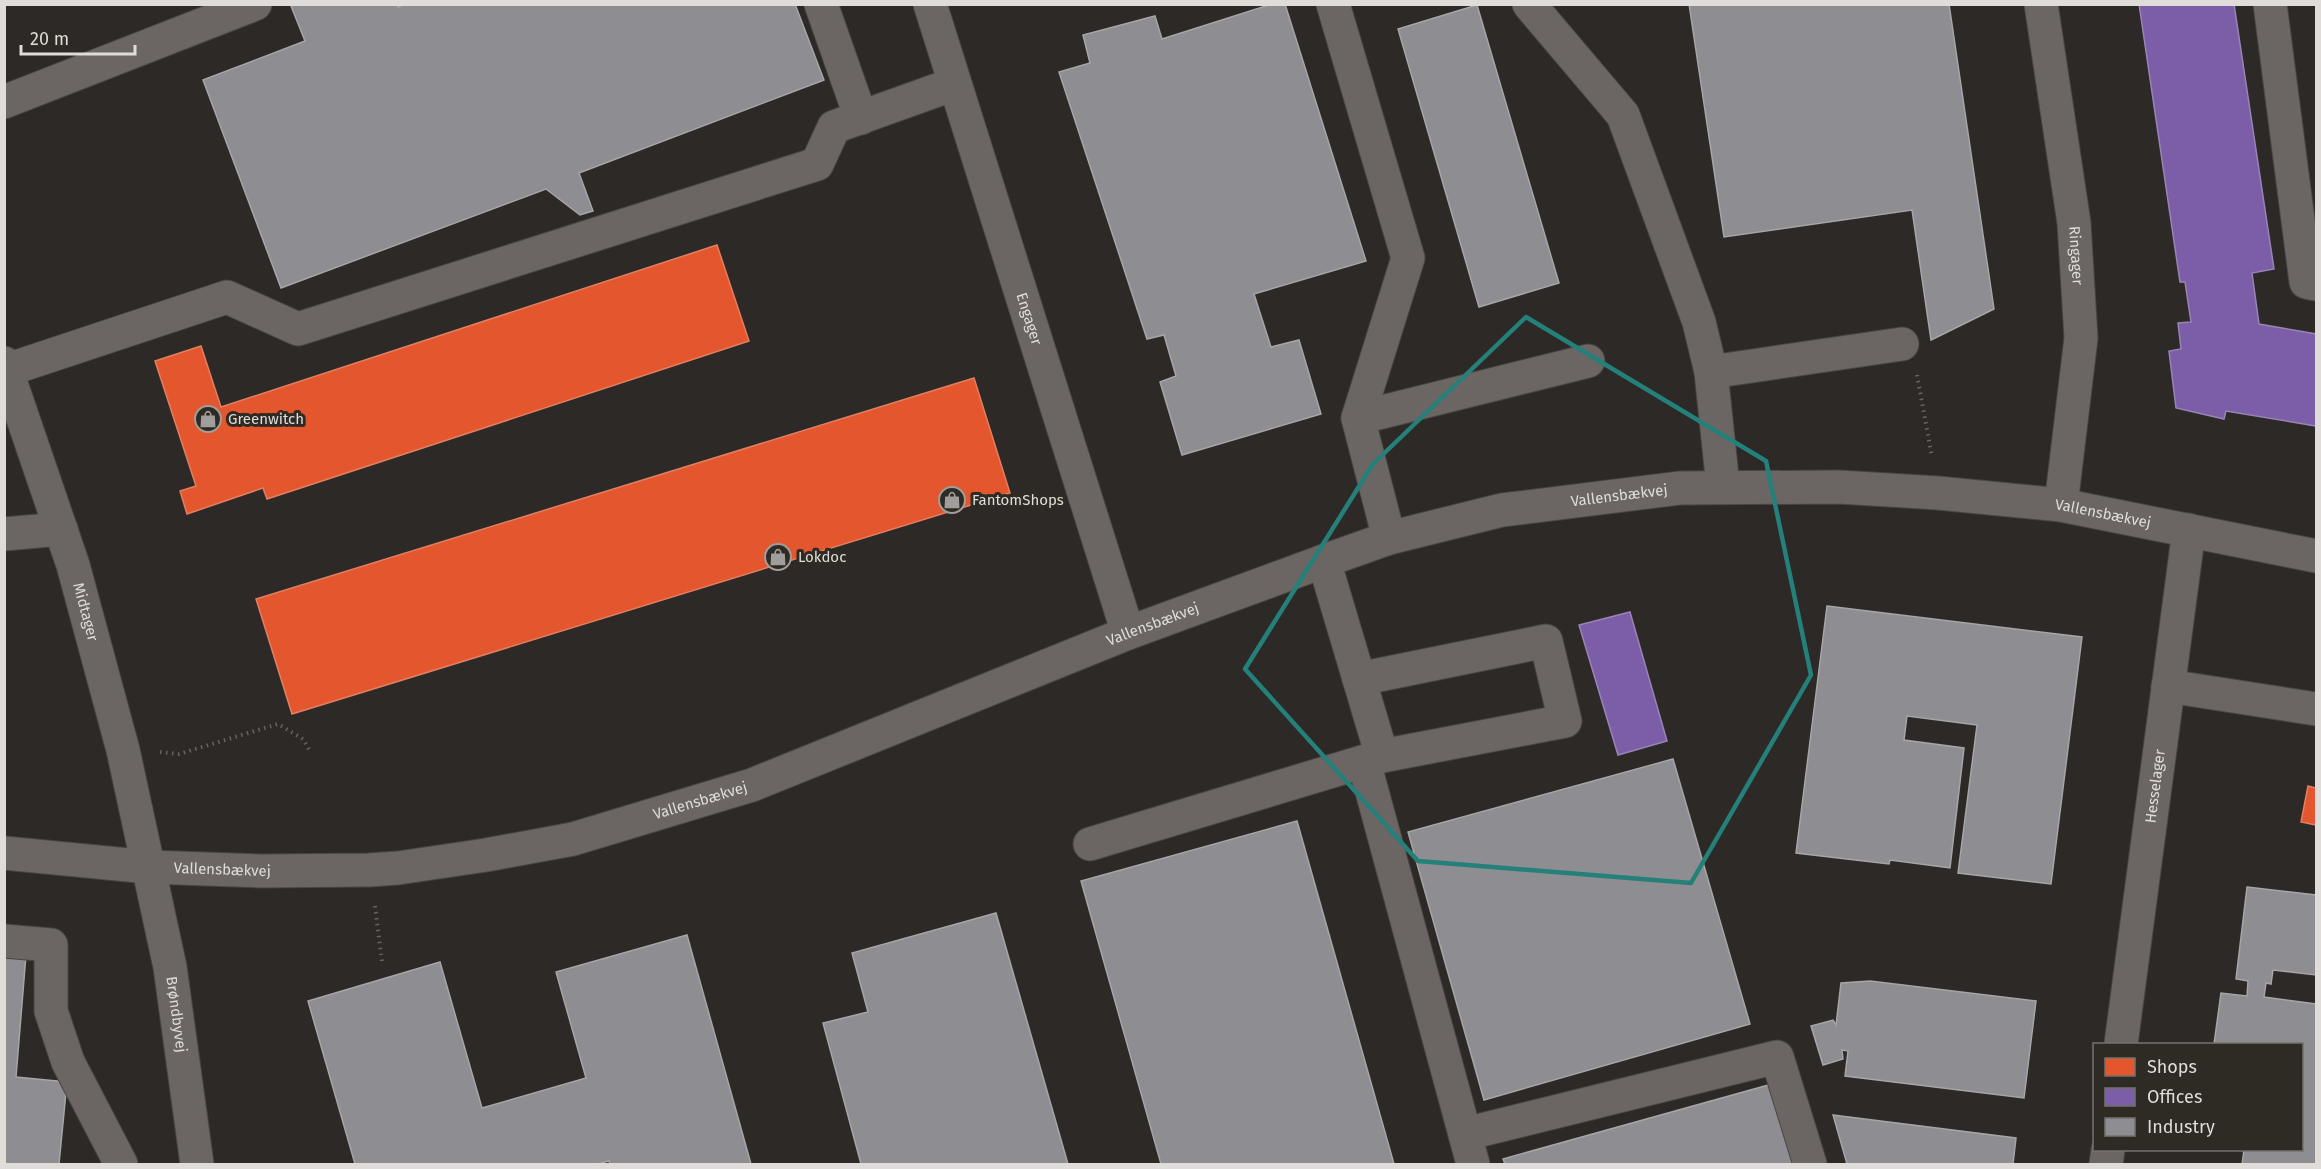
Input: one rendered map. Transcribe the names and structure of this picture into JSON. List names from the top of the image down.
{
  "streets": {
    "street": [
      "Ringager",
      "Engager",
      "Vallensbækvej",
      "Midtager",
      "Hesselager",
      "Brøndbyvej"
    ]
  },
  "crossings": [
    ["Ringager", "Vallensbækvej"],
    ["Engager", "Vallensbækvej"],
    ["Vallensbækvej", "Midtager"],
    ["Vallensbækvej", "Hesselager"],
    ["Vallensbækvej", "Brøndbyvej"],
    ["Midtager", "Brøndbyvej"]
  ],
  "places": {
    "shop": ["Greenwitch", "FantomShops", "Lokdoc"]
  },
  "legend": ["Shops", "Offices", "Industry"],
  "scale_bar": "20 m"
}
